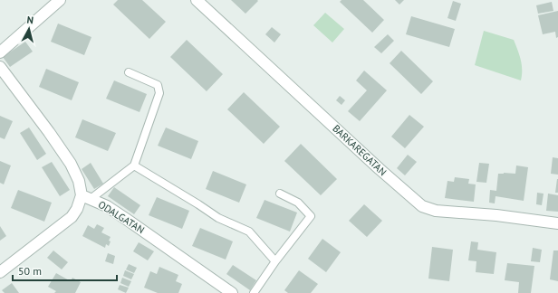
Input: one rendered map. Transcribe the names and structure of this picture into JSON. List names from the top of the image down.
{
  "streets": {
    "street": ["BARKAREGATAN", "ODALGATAN"]
  },
  "scale_bar": "50 m",
  "north": "top"
}
